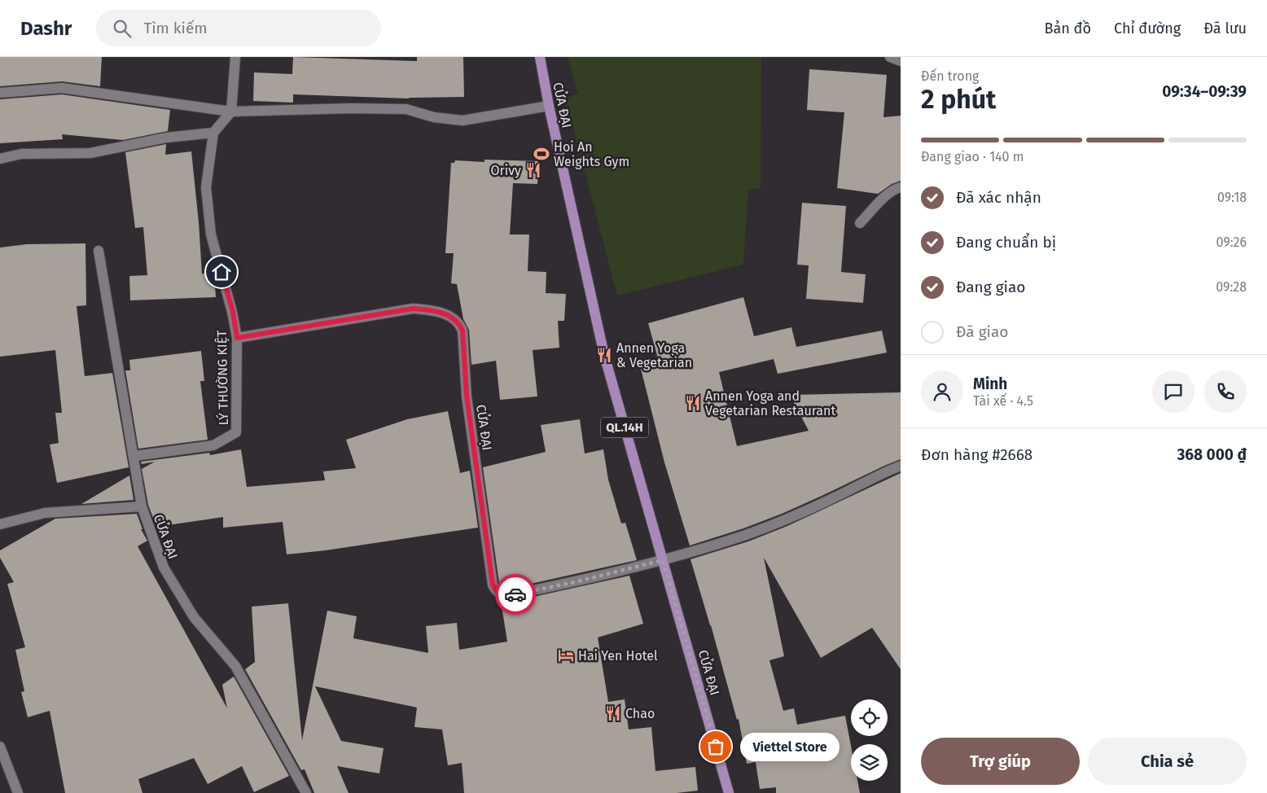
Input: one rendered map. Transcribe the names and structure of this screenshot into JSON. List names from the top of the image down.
{
  "streets": {
    "main road": ["CỬA ĐẠI", "QL.14H"],
    "street": ["LÝ THƯỜNG KIỆT"]
  },
  "crossings": [
    ["CỬA ĐẠI", "LÝ THƯỜNG KIỆT"]
  ],
  "places": {
    "sports": ["Hoi An Weights Gym"],
    "restaurant": [
      "Orivy",
      "Annen Yoga & Vegetarian",
      "Annen Yoga and Vegetarian Restaurant",
      "Chao"
    ],
    "hotel": ["Hai Yen Hotel"],
    "other": ["Viettel Store"]
  },
  "page": {
    "header": "Dashr",
    "search": "Tìm kiếm",
    "nav": ["Bản đồ", "Chỉ đường", "Đã lưu"],
    "heading": ["2 phút", "Đến trong", "09:34–09:39"],
    "panel": [
      "Minh",
      "Tài xế · 4.5",
      "Đơn hàng #2668",
      "368 000 ₫"
    ],
    "bar": "Đang giao · 140 m",
    "list": [
      ["Đã xác nhận", "09:18"],
      ["Đang chuẩn bị", "09:26"],
      ["Đang giao", "09:28"],
      "Đã giao"
    ],
    "buttons": ["Trợ giúp", "Chia sẻ"],
    "bubble": "Viettel Store"
  }
}
